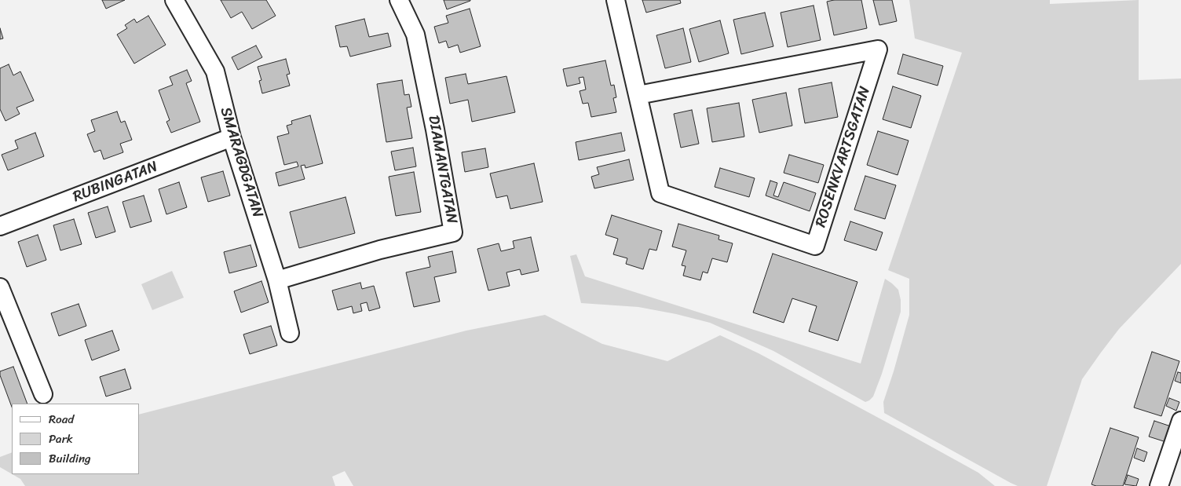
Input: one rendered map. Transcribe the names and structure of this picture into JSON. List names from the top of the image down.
{
  "streets": {
    "street": [
      "ROSENKVARTSGATAN",
      "SMARAGDGATAN",
      "DIAMANTGATAN",
      "RUBINGATAN"
    ]
  },
  "crossings": [
    ["SMARAGDGATAN", "DIAMANTGATAN"],
    ["SMARAGDGATAN", "RUBINGATAN"]
  ],
  "legend": ["Road", "Park", "Building"]
}
